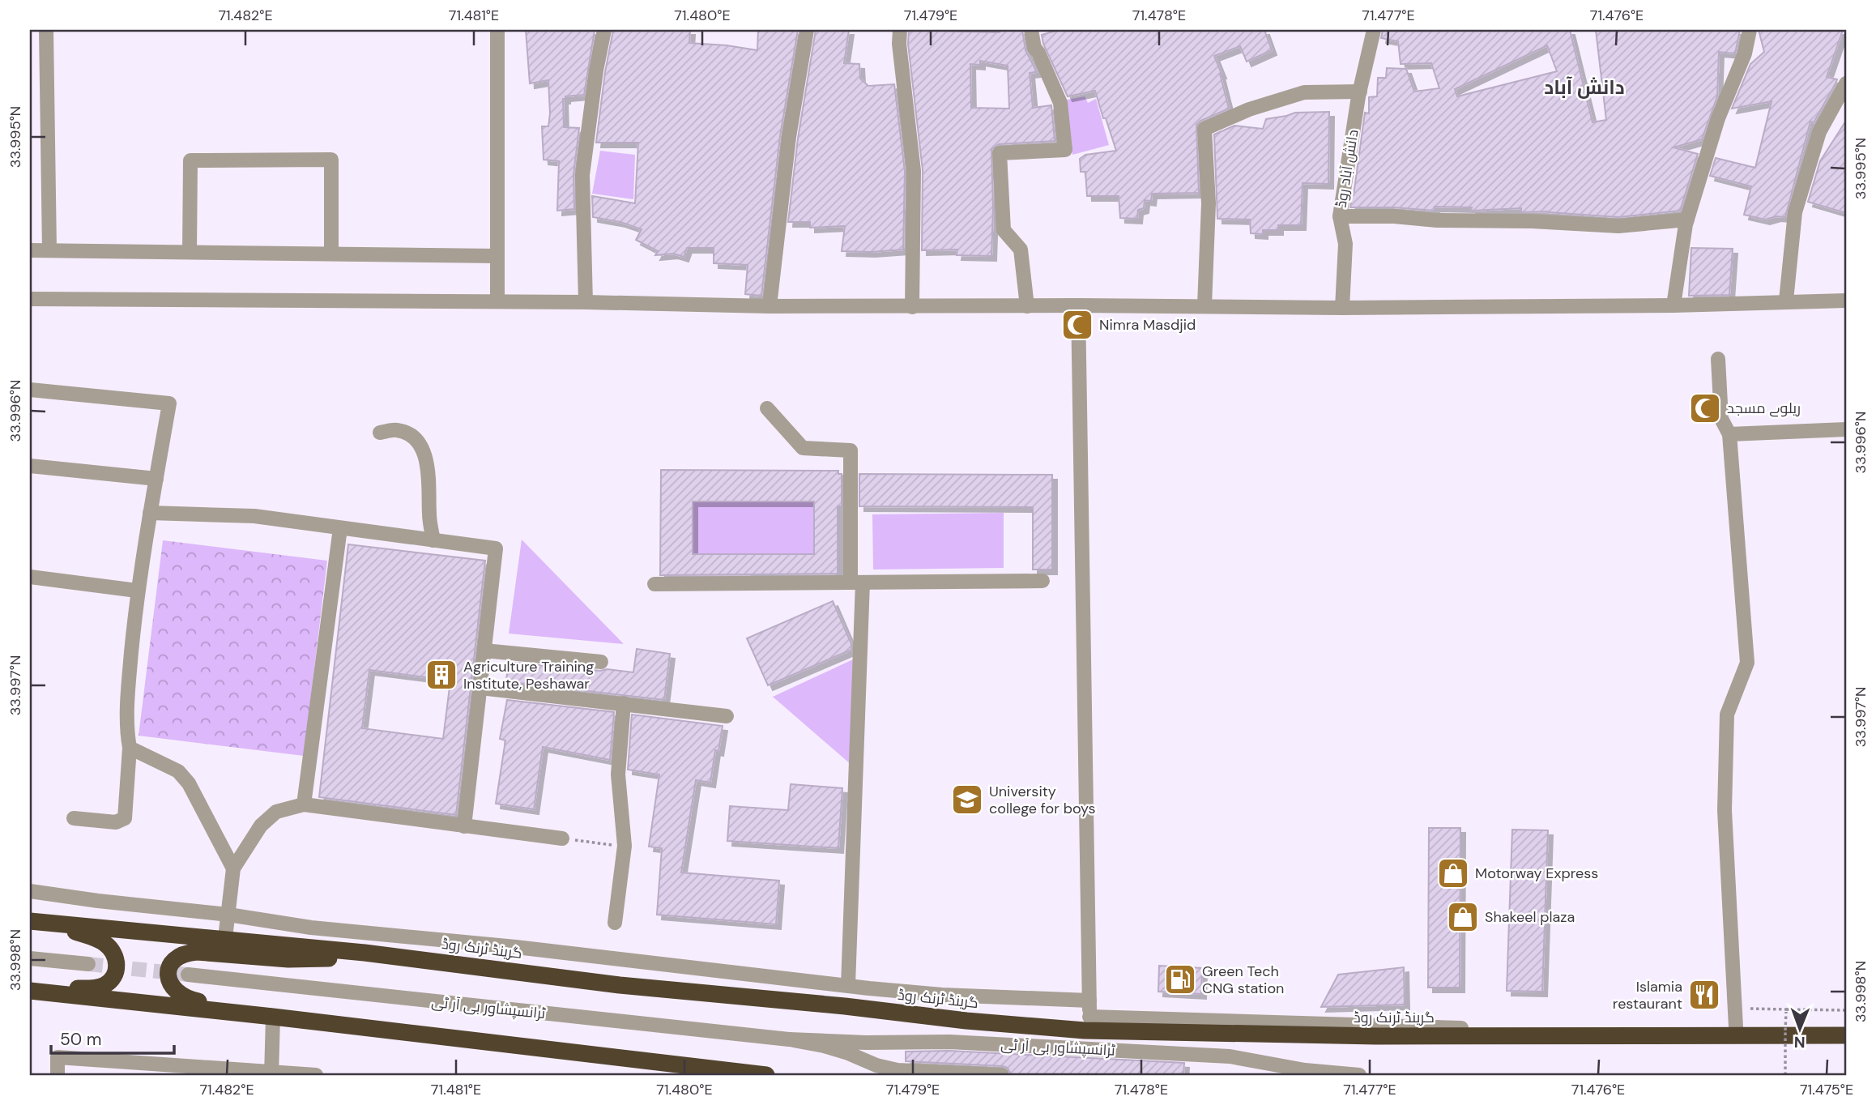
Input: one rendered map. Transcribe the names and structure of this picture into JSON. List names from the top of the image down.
{
  "streets": {
    "highway": ["گرینڈ ٹرنک روڈ"],
    "street": ["دانش آباد روڈ", "ٹرانسپشاور بی آر ٹی"]
  },
  "districts": ["دانش آباد"],
  "places": {
    "mosque": ["Nimra Masdjid", "ریلوے مسجد"],
    "building": ["Agriculture Training Institute, Peshawar"],
    "school or university": ["University college for boys"],
    "shop": ["Motorway Express", "Shakeel plaza"],
    "fuel station": ["Green Tech CNG station"],
    "restaurant": ["Islamia restaurant"]
  },
  "scale_bar": "50 m",
  "north": "bottom",
  "coordinates": [
    "71.482°E",
    "71.481°E",
    "71.480°E",
    "71.479°E",
    "71.478°E",
    "71.477°E",
    "71.476°E",
    "33.995°N",
    "33.996°N",
    "33.997°N",
    "33.998°N",
    "71.475°E"
  ]
}
